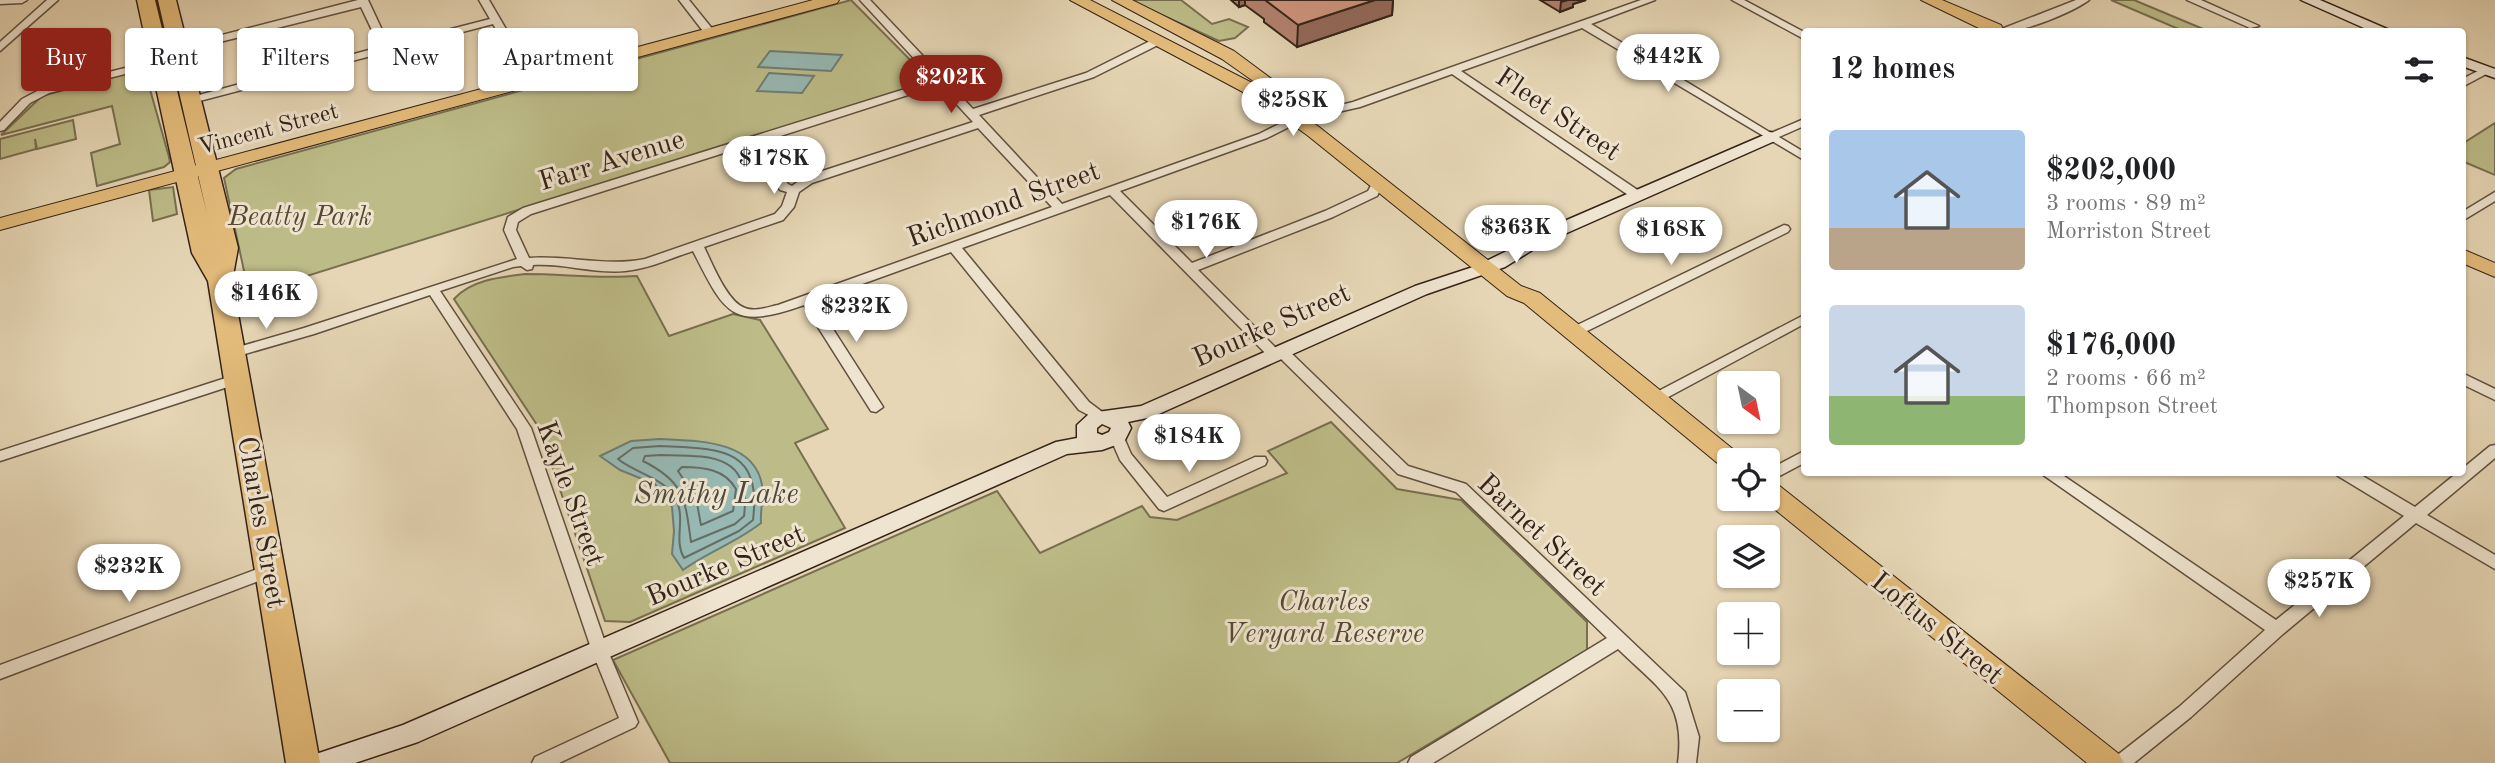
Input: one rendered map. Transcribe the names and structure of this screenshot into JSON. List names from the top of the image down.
{
  "streets": {
    "highway": ["Charles Street"],
    "main road": ["Vincent Street", "Loftus Street"],
    "street": [
      "Fleet Street",
      "Farr Avenue",
      "Richmond Street",
      "Bourke Street",
      "Kayle Street",
      "Barnet Street"
    ]
  },
  "crossings": [
    ["Fleet Street", "Richmond Street"],
    ["Fleet Street", "Bourke Street"],
    ["Vincent Street", "Charles Street"],
    ["Richmond Street", "Barnet Street"],
    ["Bourke Street", "Kayle Street"],
    ["Bourke Street", "Barnet Street"]
  ],
  "water": ["Smithy Lake"],
  "parks": ["Beatty Park", "Charles Veryard Reserve"],
  "north": "bottom right",
  "page": {
    "chip": [
      "Buy",
      "Rent",
      "Filters",
      "New",
      "Apartment"
    ],
    "heading": "12 homes",
    "price": [
      "$442K",
      "$202K",
      "$258K",
      "$178K",
      "$176K",
      "$363K",
      "$168K",
      "$146K",
      "$232K",
      "$184K",
      "$232K",
      "$257K"
    ],
    "list": [
      {
        "name": "$202,000",
        "note": "3 rooms · 89 m² · Morriston Street"
      },
      {
        "name": "$176,000",
        "note": "2 rooms · 66 m² · Thompson Street"
      }
    ],
    "map_buttons": ["+", "−"]
  }
}
